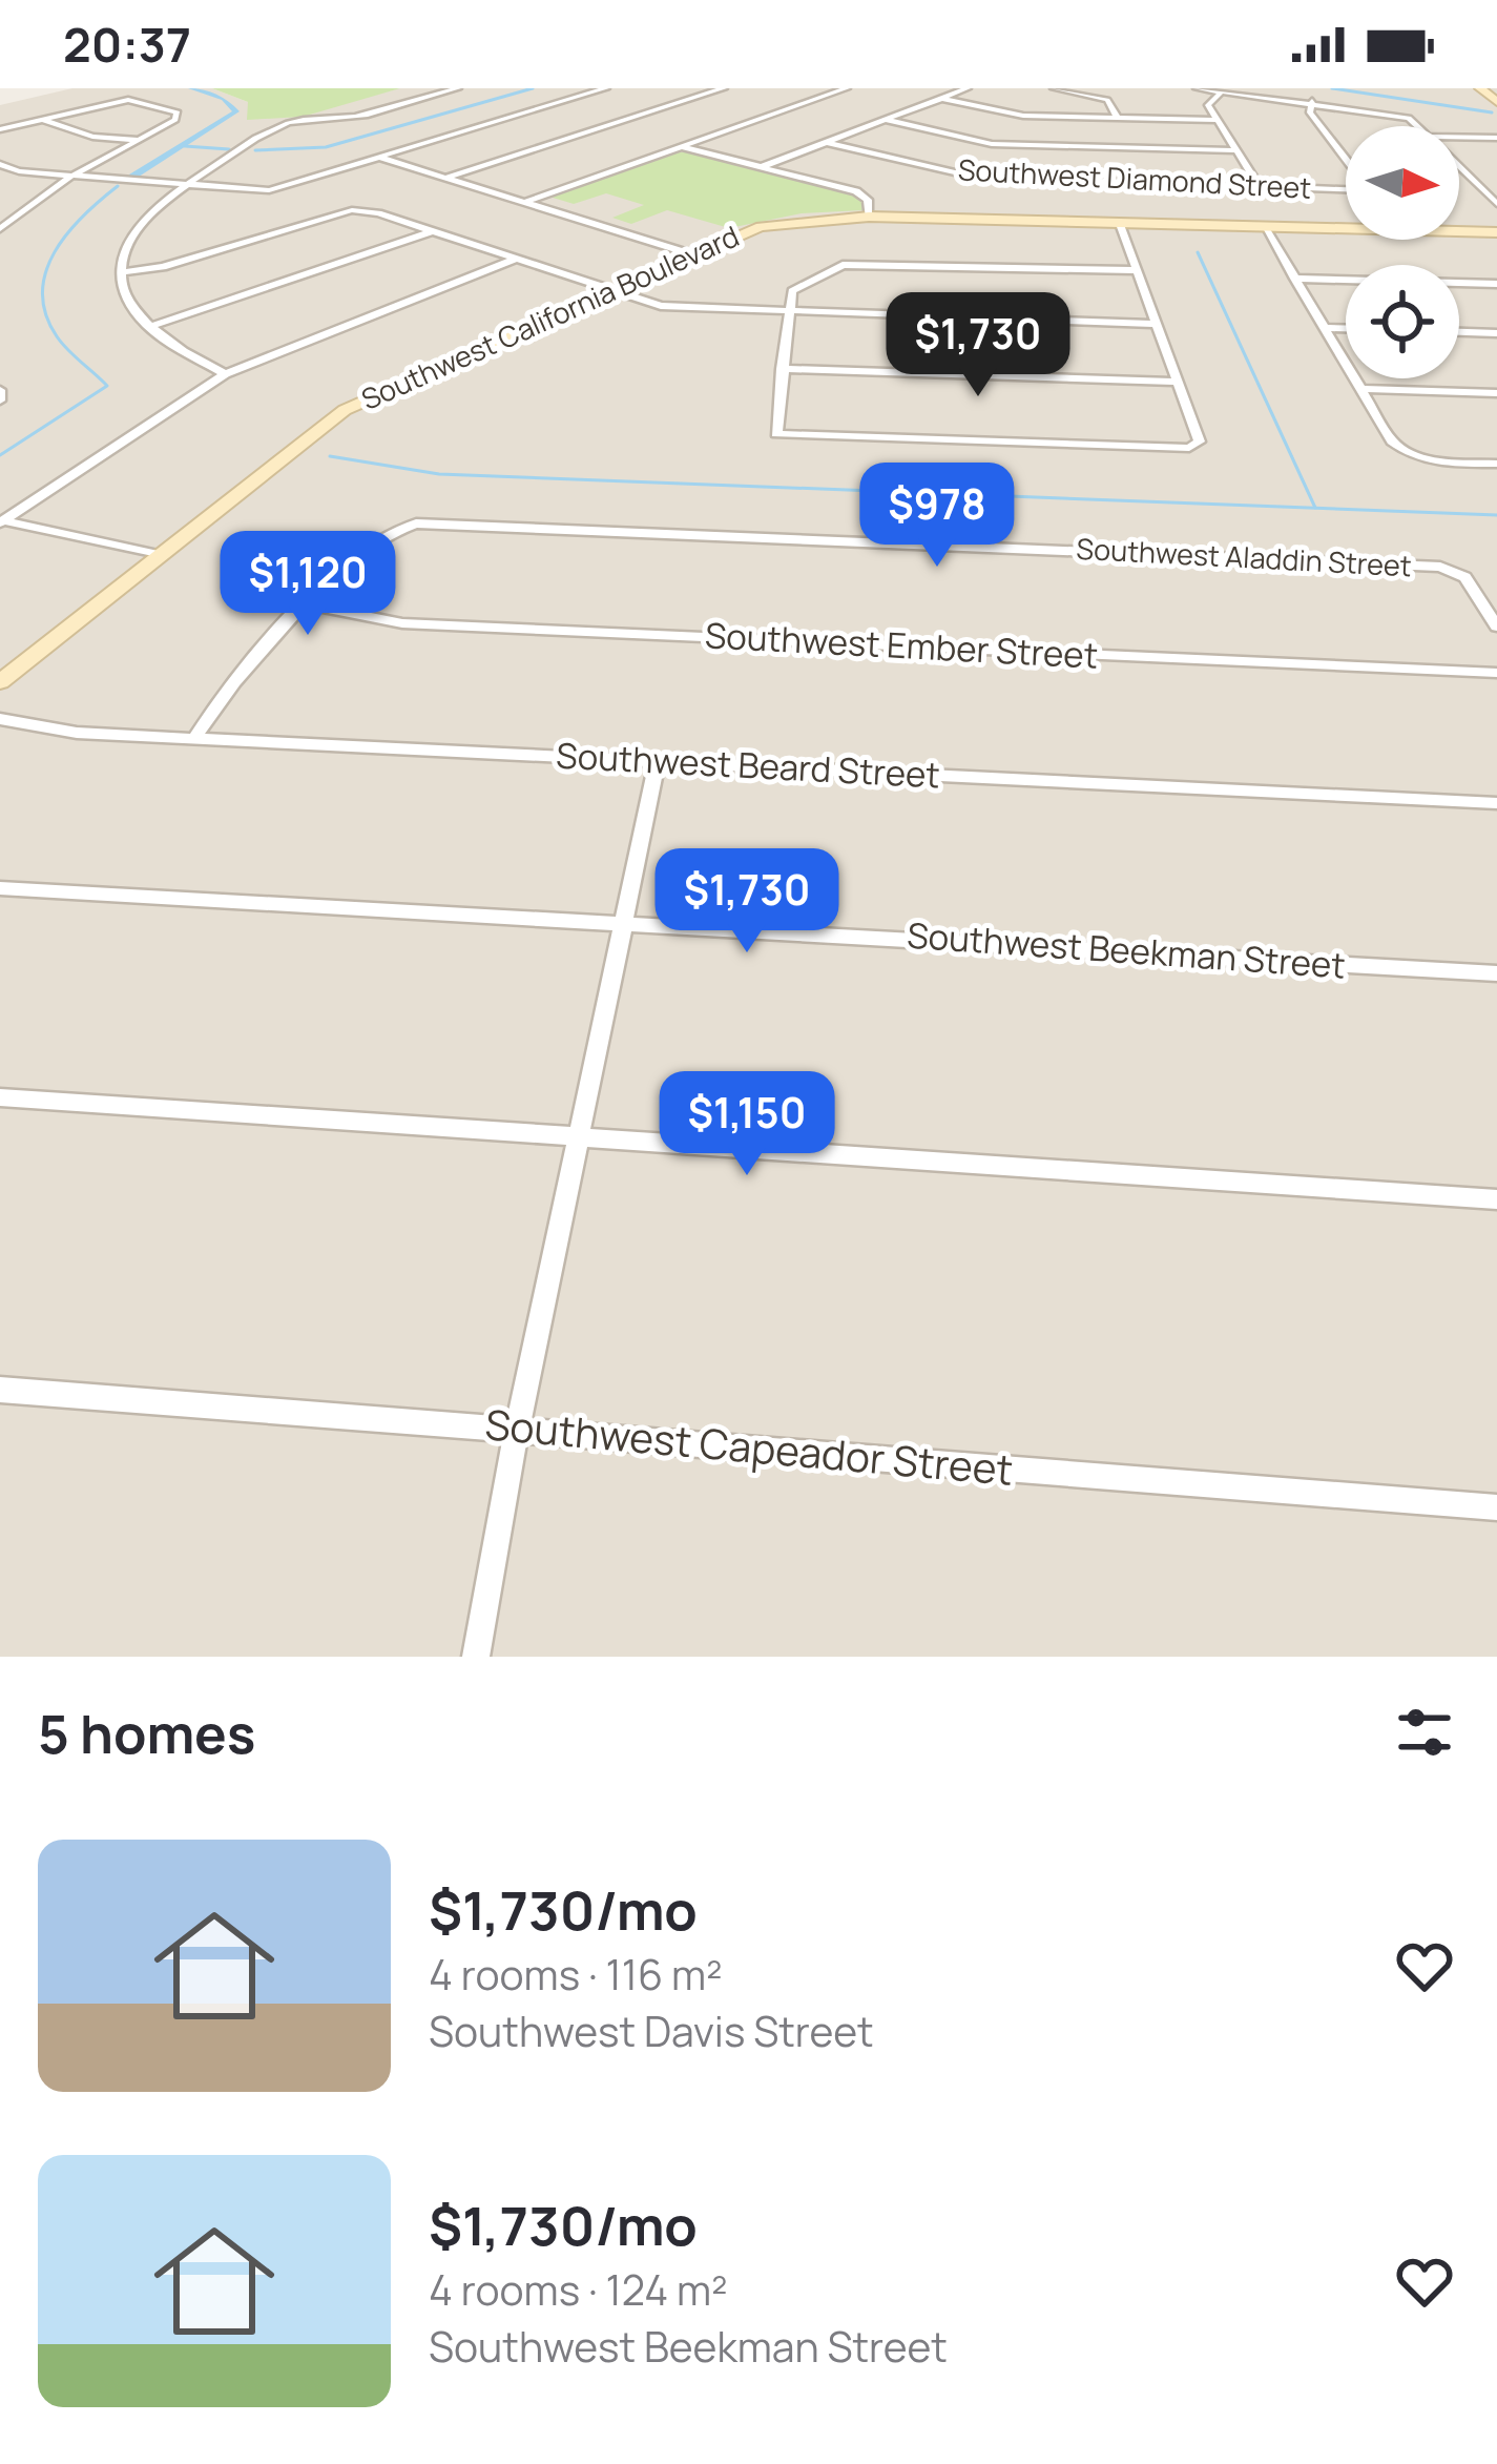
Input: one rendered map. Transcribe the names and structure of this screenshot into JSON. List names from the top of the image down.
{
  "streets": {
    "street": [
      "Southwest Diamond Street",
      "Southwest California Boulevard",
      "Southwest Aladdin Street",
      "Southwest Ember Street",
      "Southwest Beard Street",
      "Southwest Beekman Street",
      "Southwest Capeador Street"
    ]
  },
  "crossings": [
    ["Southwest Aladdin Street", "Southwest Ember Street"]
  ],
  "north": "right",
  "page": {
    "status": "20:37",
    "price": [
      "$1,730",
      "$978",
      "$1,120",
      "$1,730",
      "$1,150"
    ],
    "heading": "5 homes",
    "list": [
      {
        "name": "$1,730/mo",
        "note": "4 rooms · 116 m² · Southwest Davis Street"
      },
      {
        "name": "$1,730/mo",
        "note": "4 rooms · 124 m² · Southwest Beekman Street"
      }
    ]
  }
}
